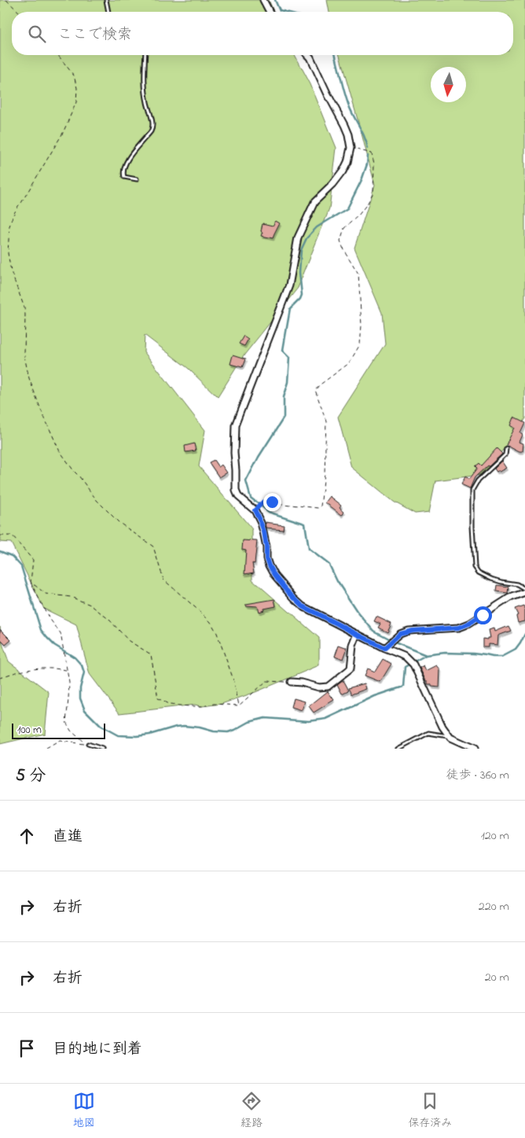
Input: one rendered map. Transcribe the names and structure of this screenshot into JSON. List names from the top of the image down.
{
  "scale_bar": "100 m",
  "north": "bottom",
  "page": {
    "search": "ここで検索",
    "scale": "100 m",
    "heading": ["5 分", "徒歩 · 360 m"],
    "list": [
      ["直進", "120 m"],
      ["右折", "220 m"],
      ["右折", "20 m"],
      "目的地に到着"
    ],
    "nav": ["地図", "経路", "保存済み"]
  }
}
